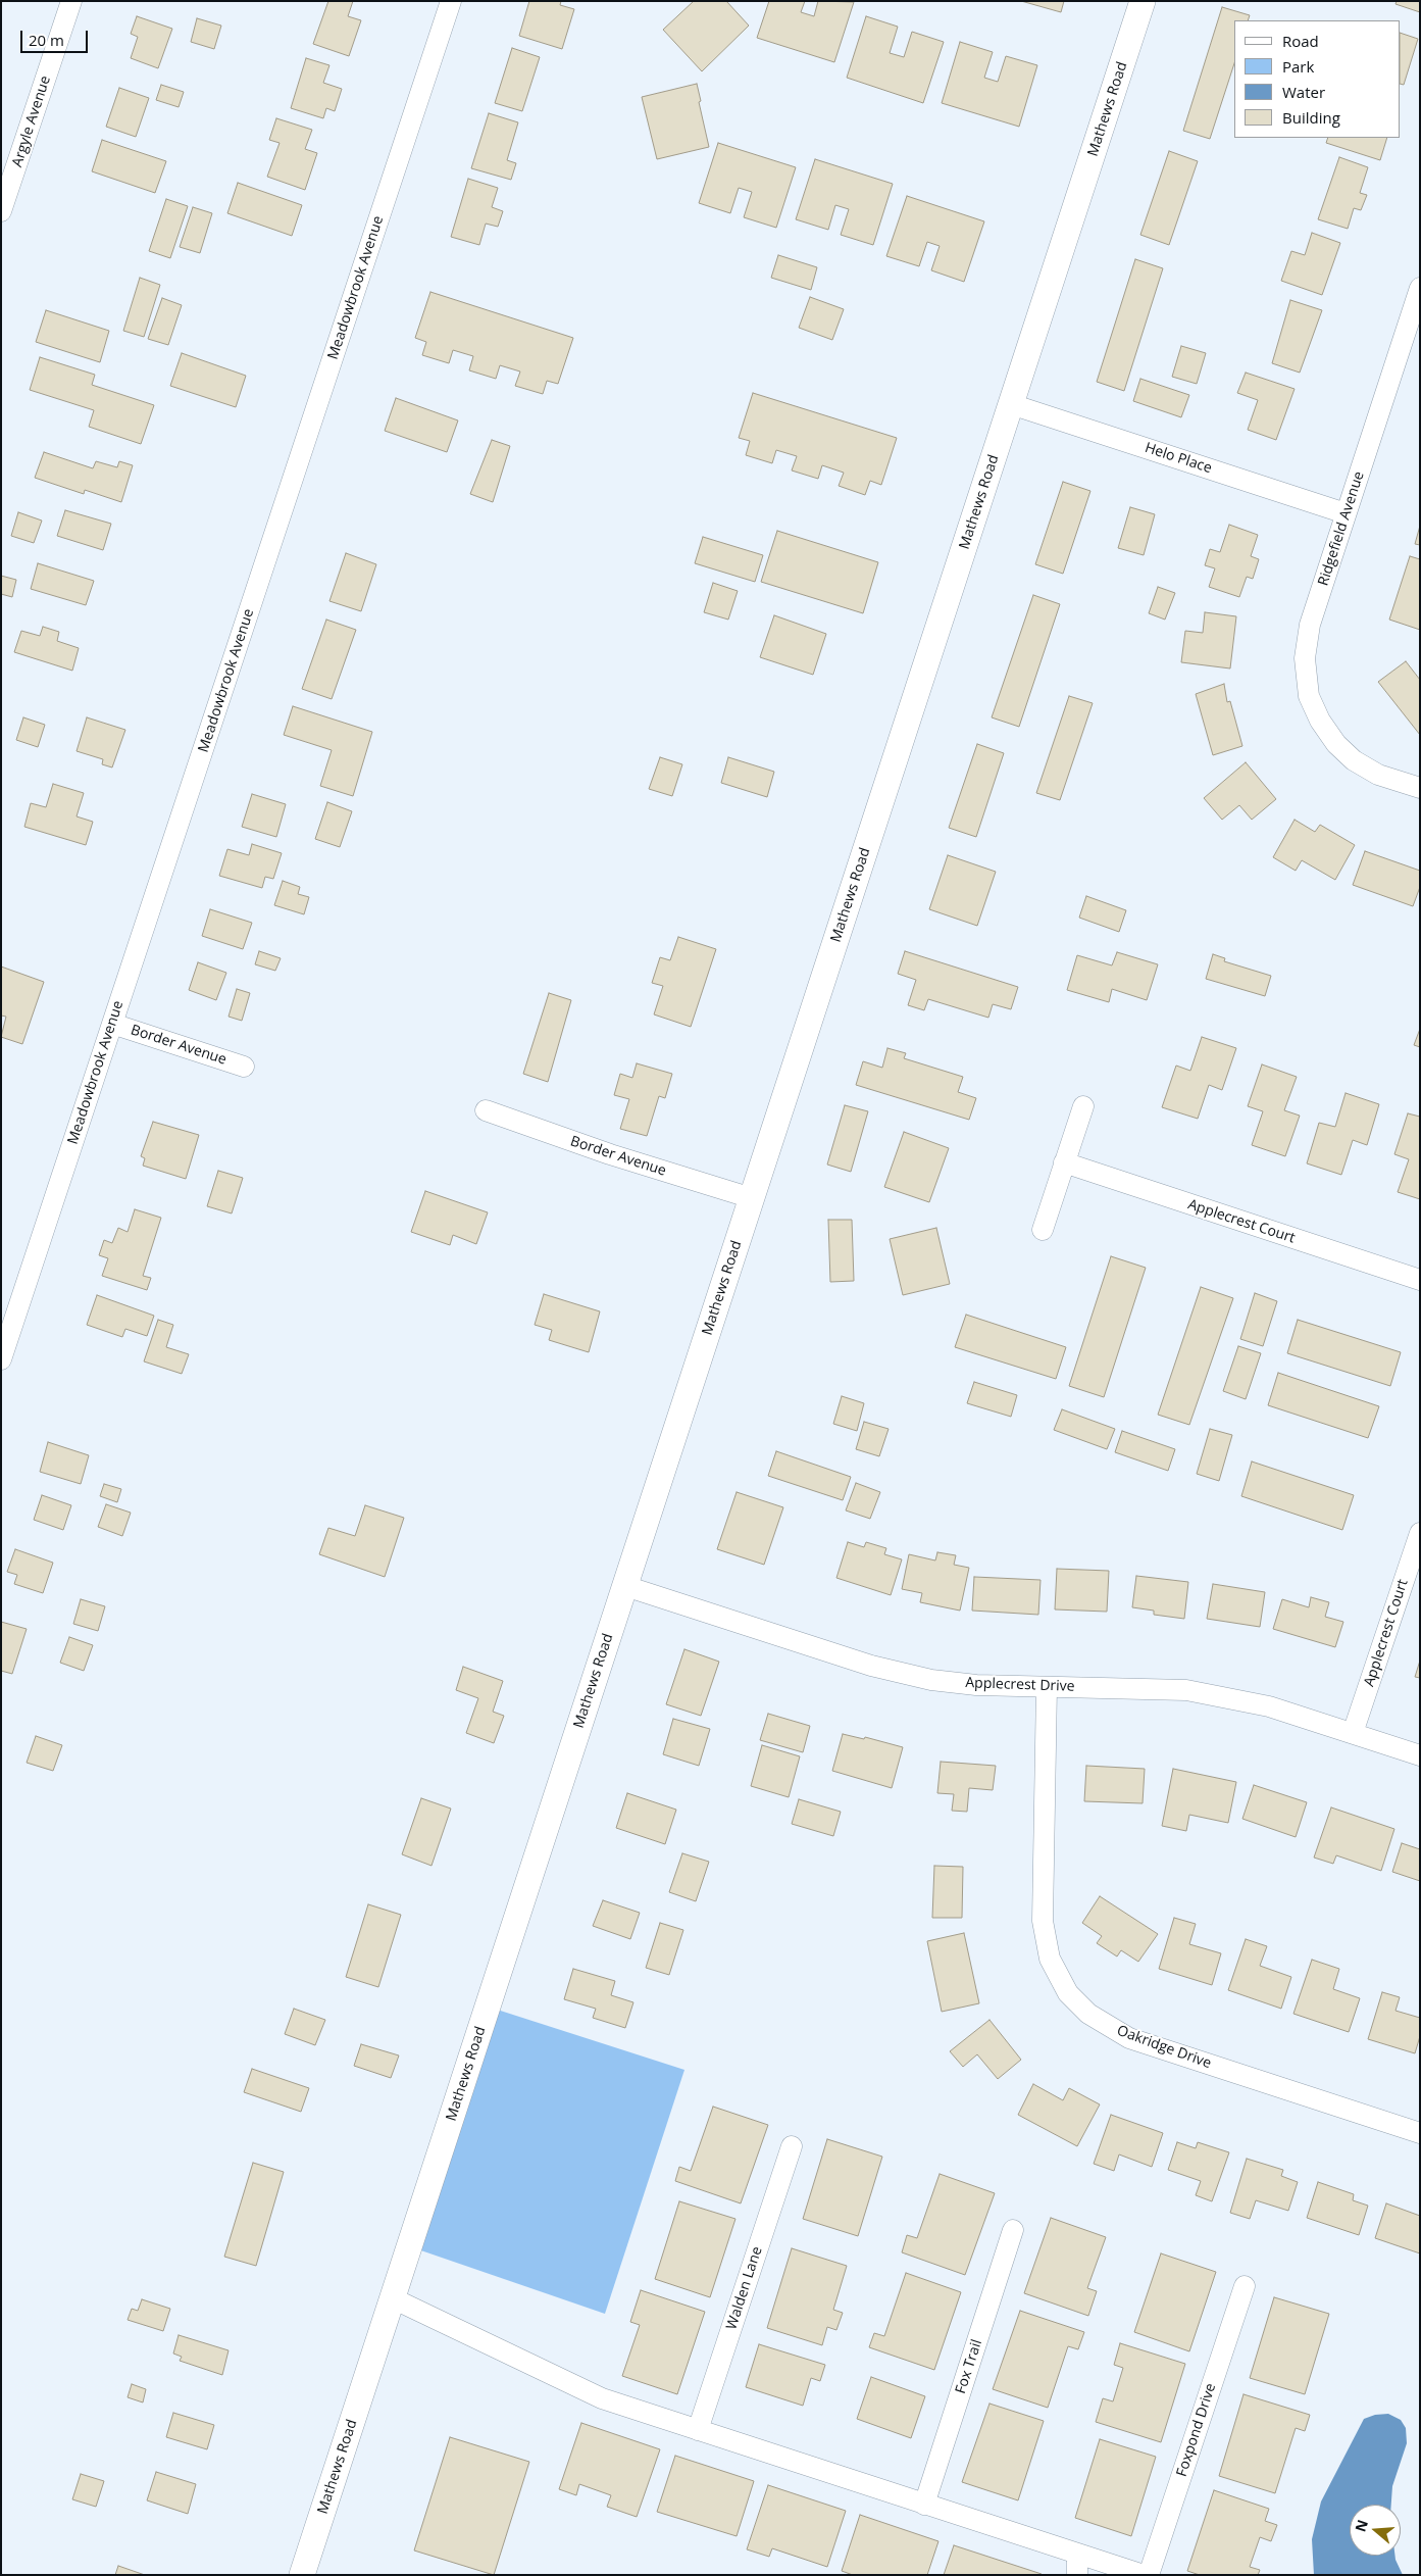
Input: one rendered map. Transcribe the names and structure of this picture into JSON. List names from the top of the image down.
{
  "streets": {
    "street": [
      "Mathews Road",
      "Argyle Avenue",
      "Meadowbrook Avenue",
      "Helo Place",
      "Ridgefield Avenue",
      "Border Avenue",
      "Applecrest Court",
      "Applecrest Drive",
      "Oakridge Drive",
      "Walden Lane",
      "Fox Trail",
      "Foxpond Drive"
    ]
  },
  "crossings": [
    ["Mathews Road", "Helo Place"],
    ["Mathews Road", "Border Avenue"],
    ["Mathews Road", "Applecrest Drive"],
    ["Meadowbrook Avenue", "Border Avenue"],
    ["Helo Place", "Ridgefield Avenue"],
    ["Applecrest Court", "Applecrest Drive"],
    ["Applecrest Drive", "Oakridge Drive"]
  ],
  "legend": [
    "Road",
    "Park",
    "Water",
    "Building"
  ],
  "scale_bar": "20 m",
  "north": "left"
}
